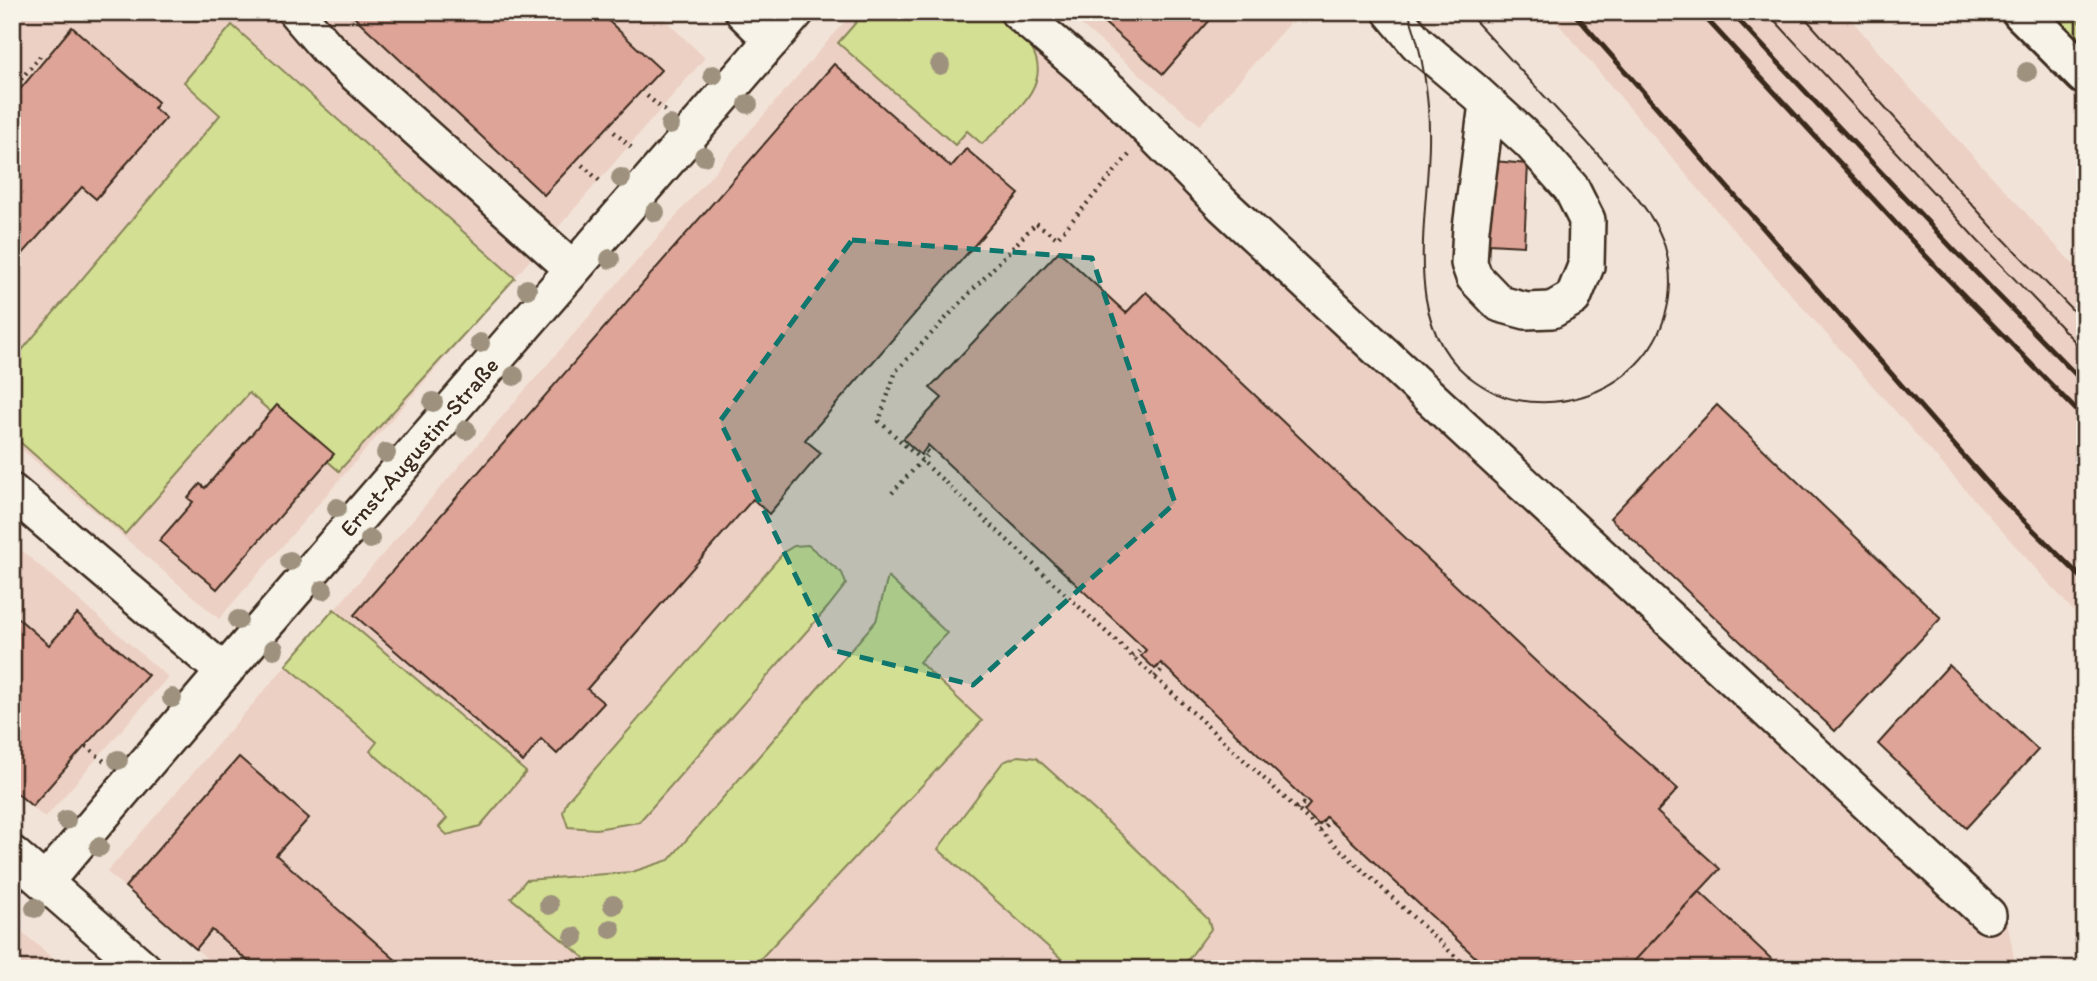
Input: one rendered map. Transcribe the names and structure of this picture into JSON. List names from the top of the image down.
{
  "streets": {
    "street": ["Ernst-Augustin-Straße"]
  }
}
